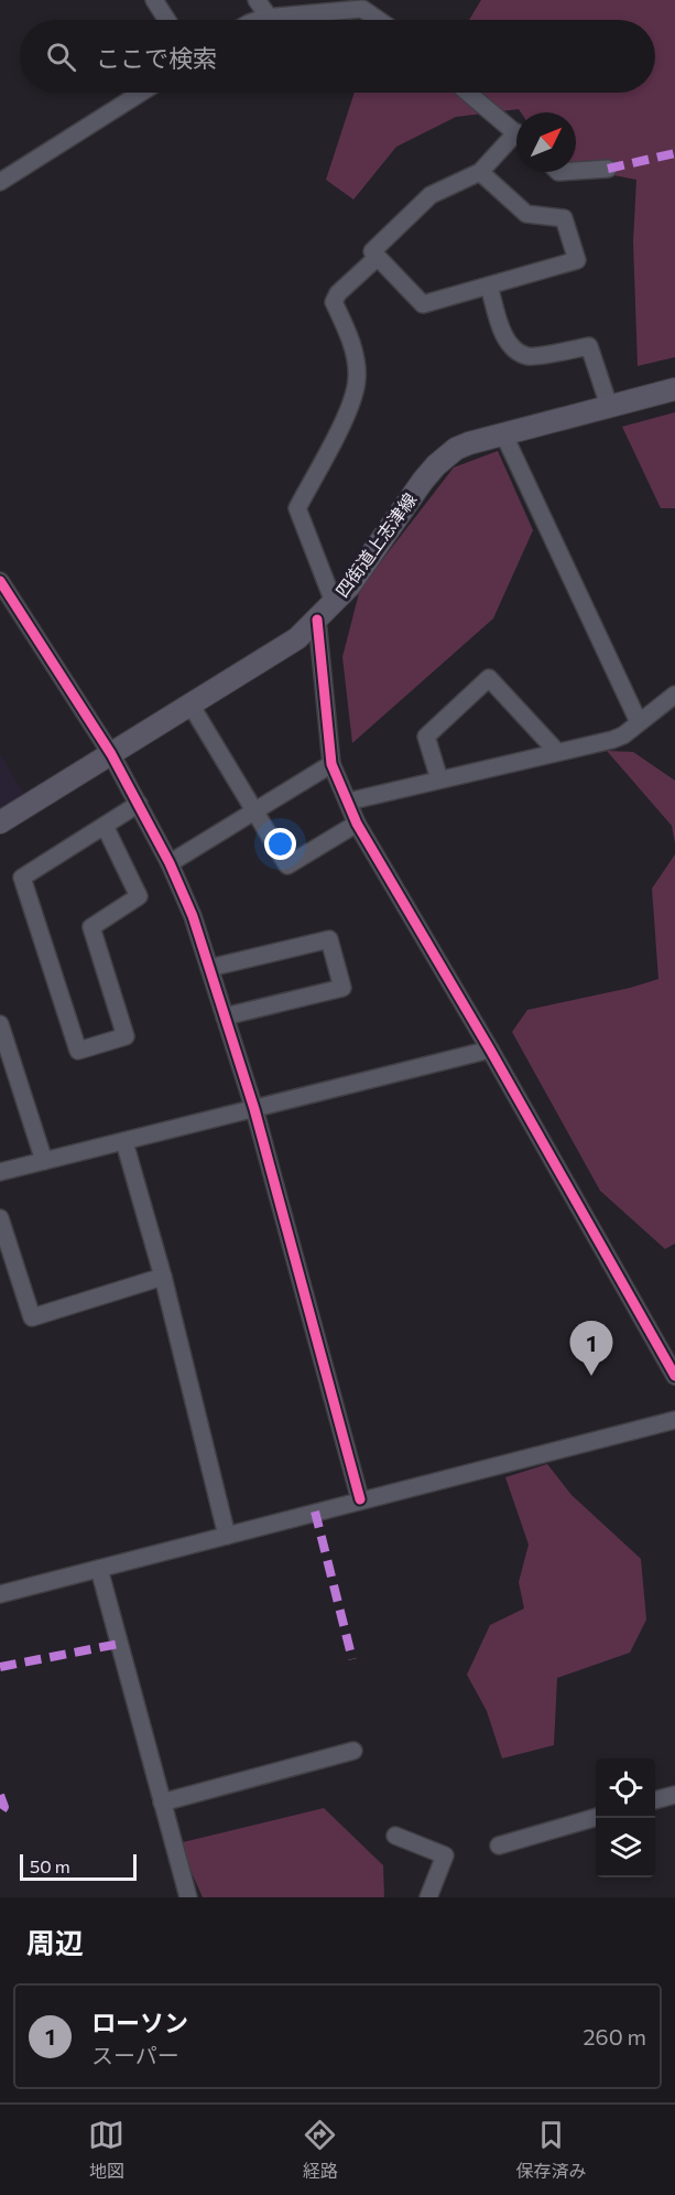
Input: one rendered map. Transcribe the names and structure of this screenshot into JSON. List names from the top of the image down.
{
  "streets": {
    "main road": ["四街道上志津線"]
  },
  "scale_bar": "50 m",
  "north": "top right",
  "page": {
    "search": "ここで検索",
    "pins": "1",
    "scale": "50 m",
    "heading": "周辺",
    "list": [
      {
        "mark": "1",
        "name": "ローソン",
        "note": "スーパー",
        "value": "260 m"
      }
    ],
    "nav": ["地図", "経路", "保存済み"]
  }
}
